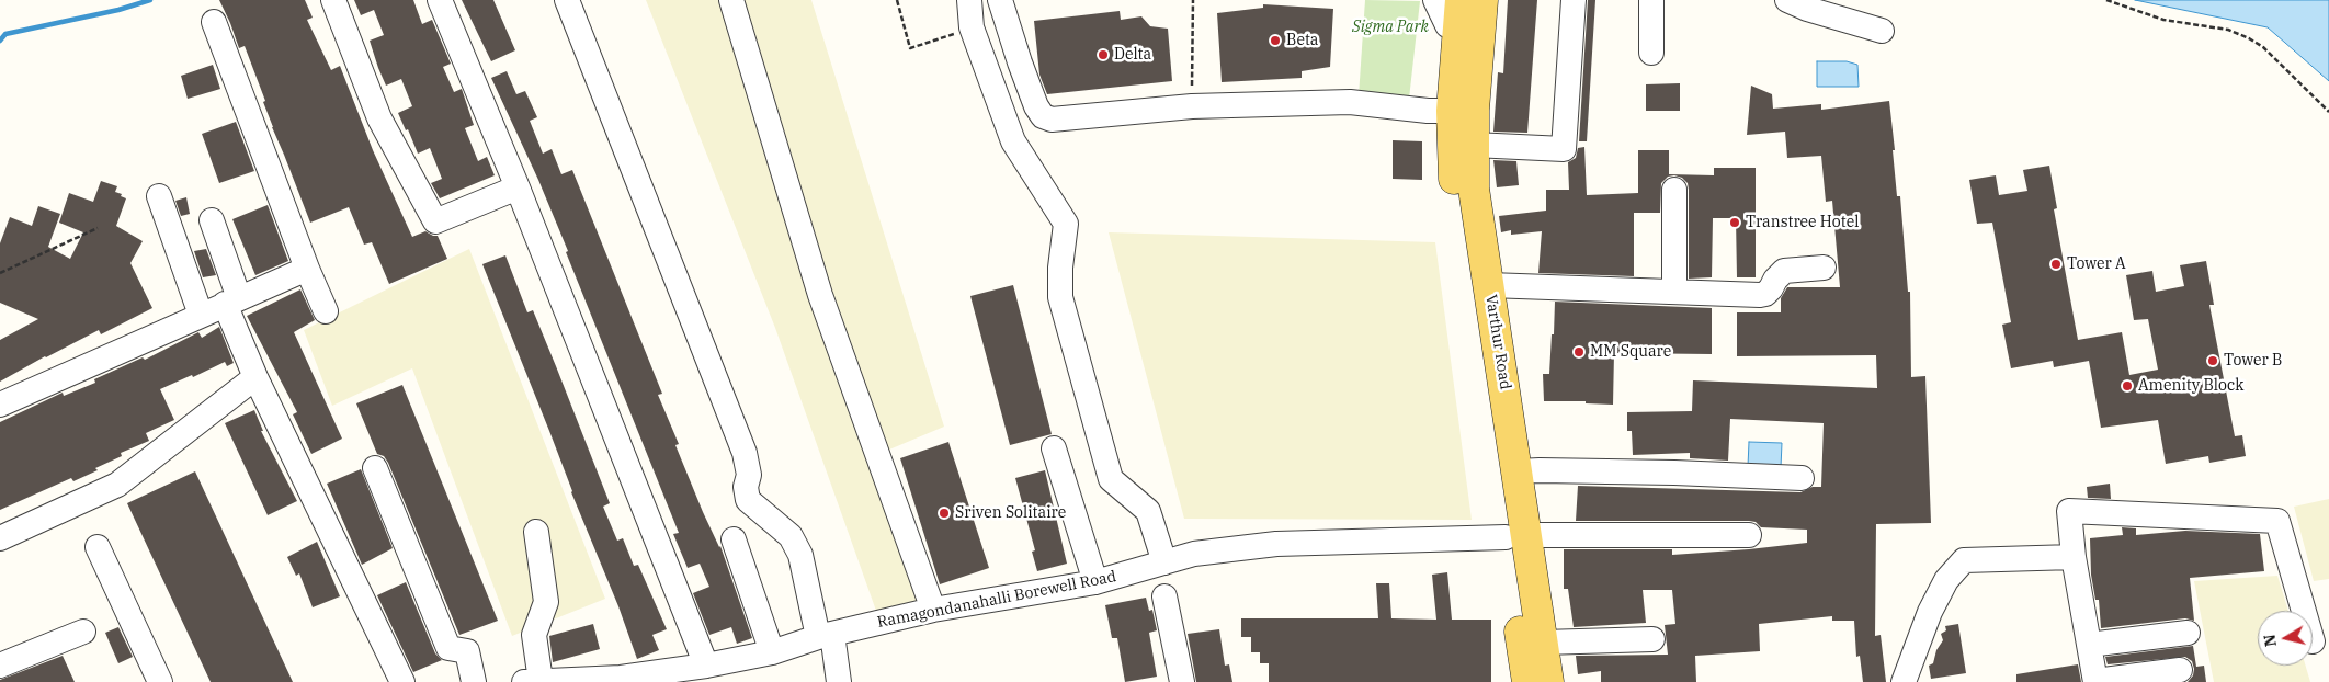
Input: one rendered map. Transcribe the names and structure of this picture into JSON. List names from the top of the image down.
{
  "streets": {
    "main road": ["Varthur Road"],
    "street": ["Ramagondanahalli Borewell Road"]
  },
  "crossings": [
    ["Varthur Road", "Ramagondanahalli Borewell Road"]
  ],
  "parks": ["Sigma Park"],
  "places": [
    "Beta",
    "Delta",
    "Transtree Hotel",
    "Tower A",
    "MM Square",
    "Tower B",
    "Amenity Block",
    "Sriven Solitaire"
  ],
  "north": "left"
}
